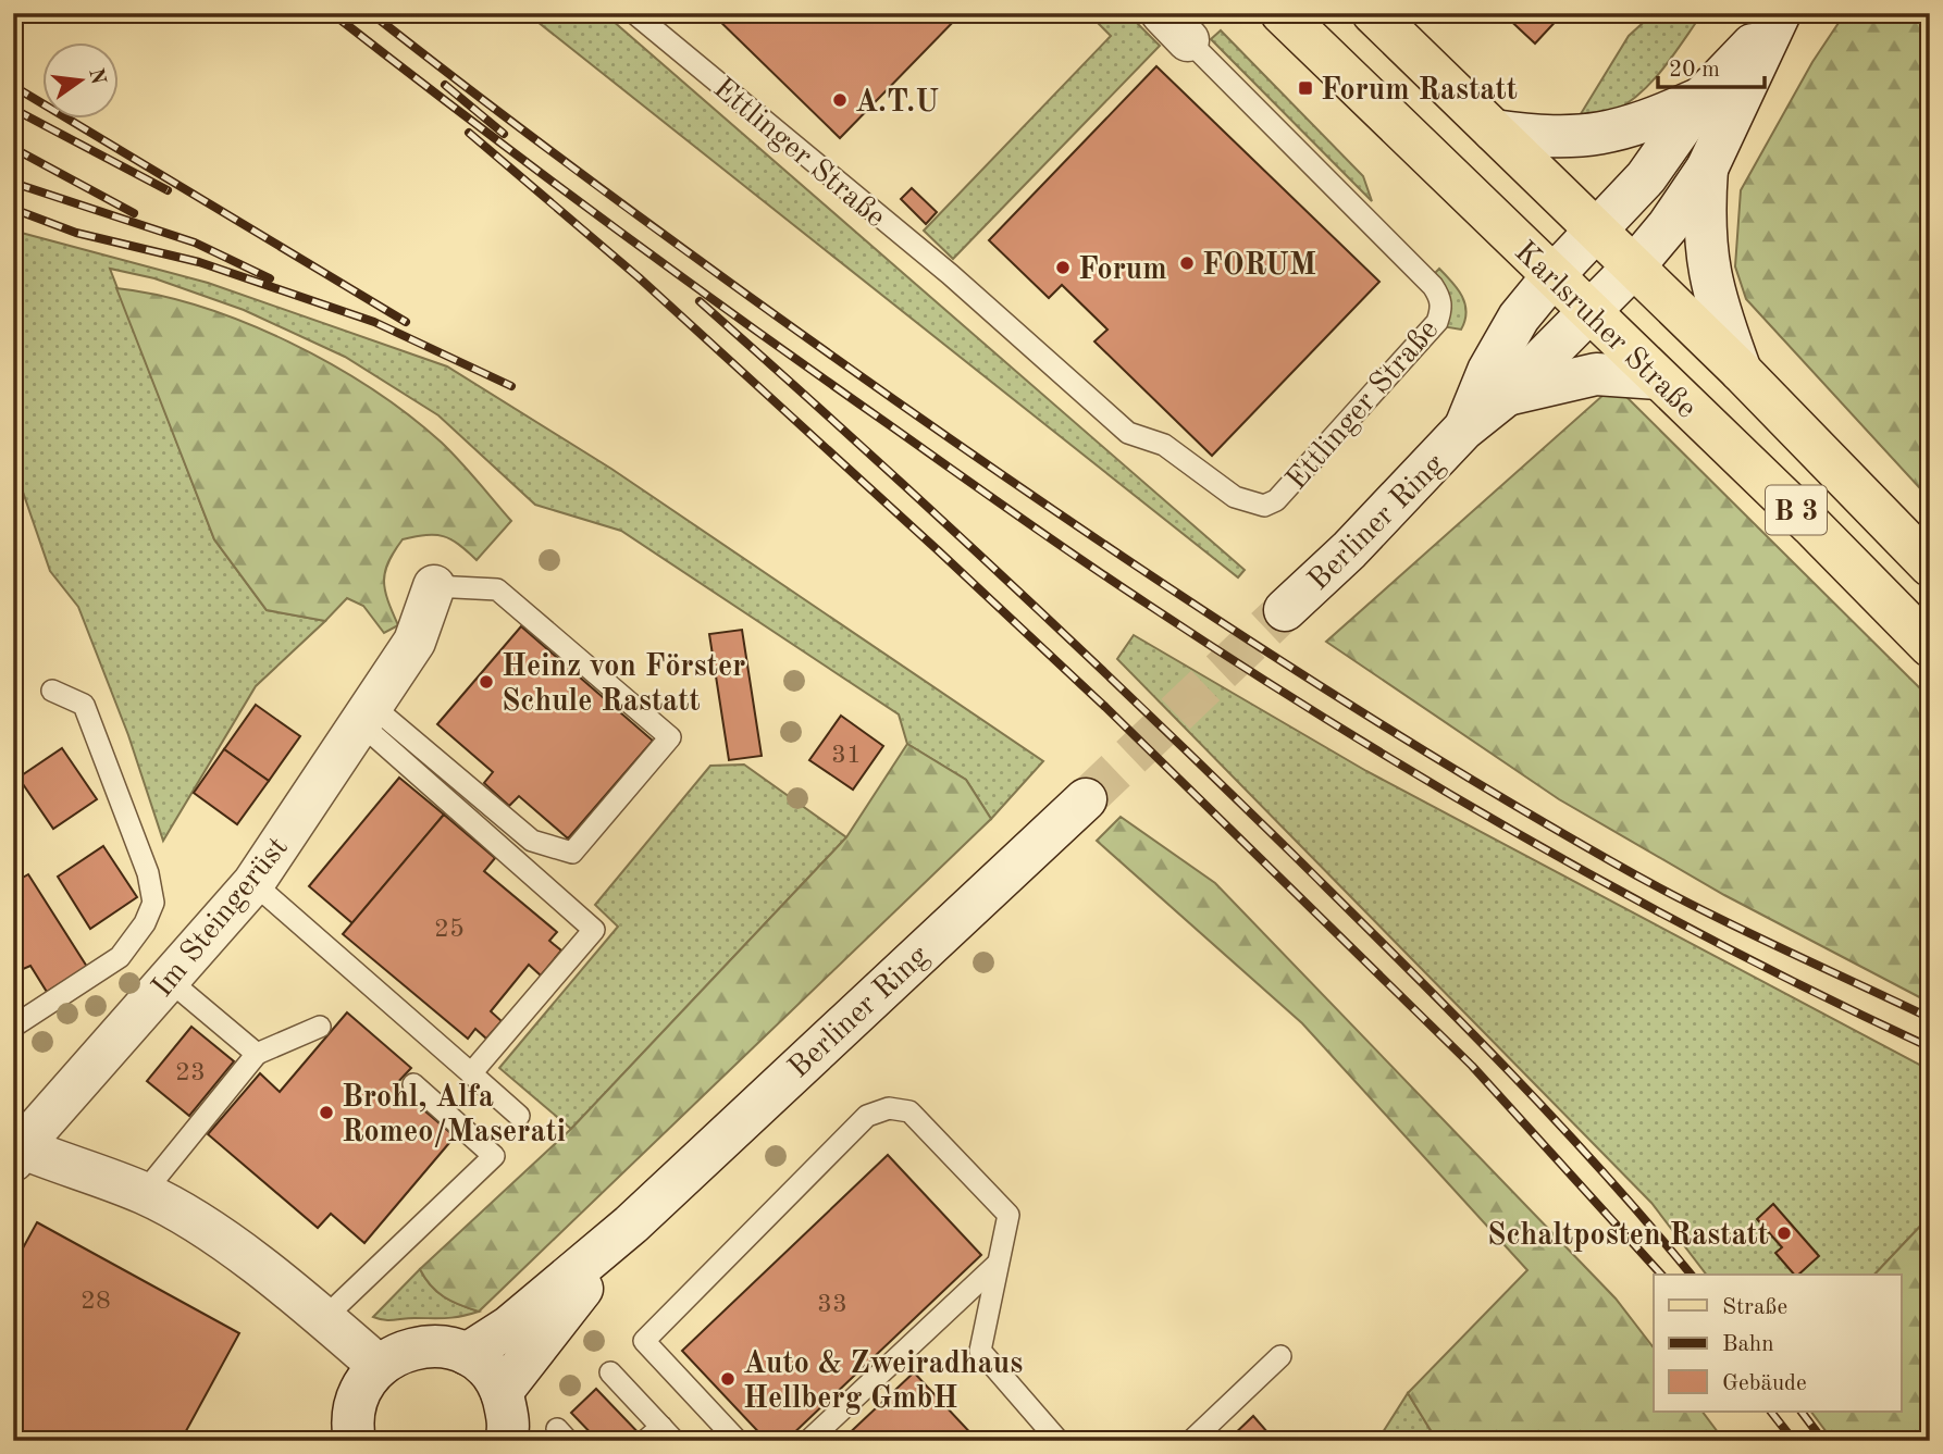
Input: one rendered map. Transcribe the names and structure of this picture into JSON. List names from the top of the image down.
{
  "streets": {
    "main road": ["Karlsruher Straße", "B 3"],
    "street": ["Berliner Ring", "Im Steingerüst"],
    "lane": ["Ettlinger Straße"]
  },
  "crossings": [
    ["Karlsruher Straße", "Berliner Ring"]
  ],
  "places": {
    "transit": ["Forum Rastatt"],
    "other": [
      "A.T.U",
      "FORUM",
      "Forum",
      "Heinz von Förster Schule Rastatt",
      "Brohl, Alfa Romeo/Maserati",
      "Schaltposten Rastatt",
      "Auto & Zweiradhaus Hellberg GmbH"
    ]
  },
  "house_numbers": [
    "31",
    "25",
    "23",
    "28",
    "33"
  ],
  "legend": ["Straße", "Bahn", "Gebäude"],
  "scale_bar": "20 m",
  "north": "right"
}
